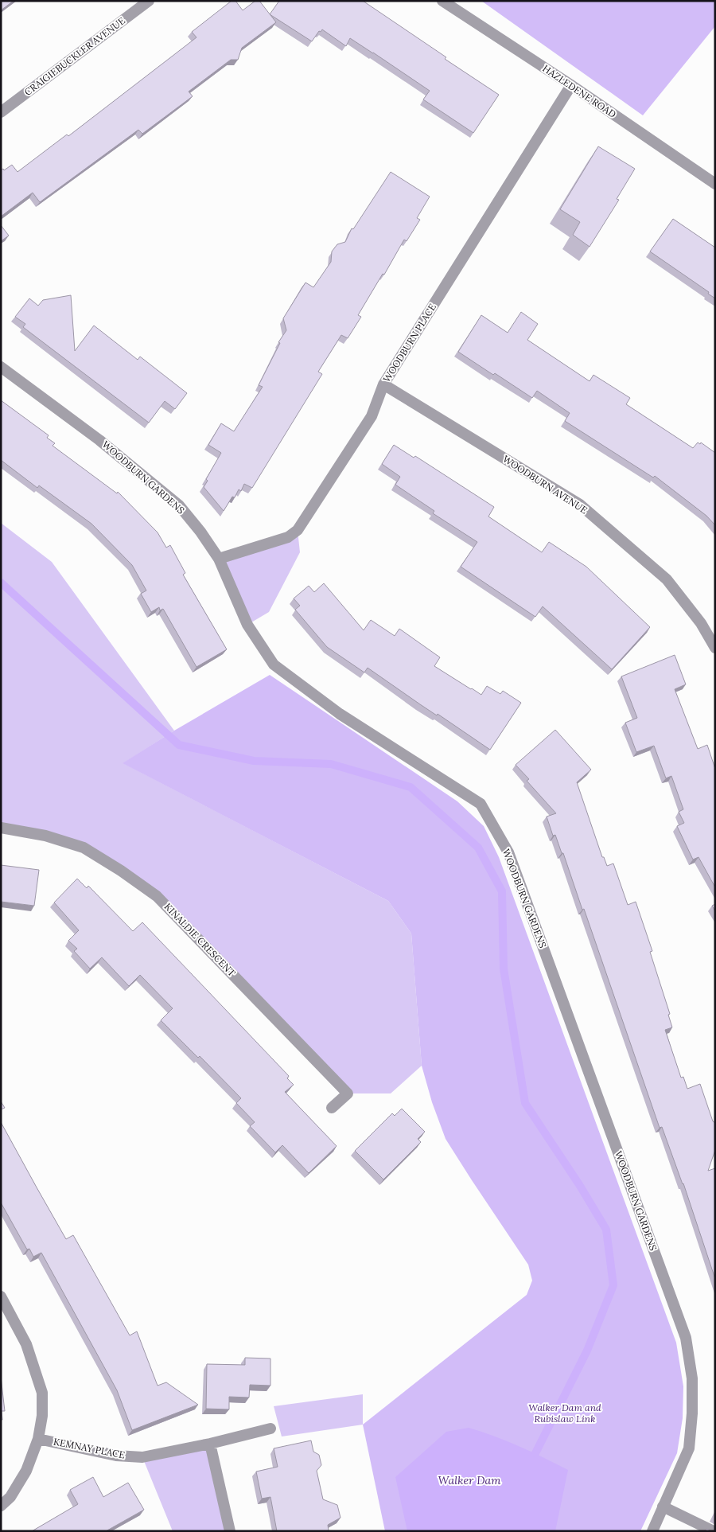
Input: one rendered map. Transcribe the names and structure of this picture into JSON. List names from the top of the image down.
{
  "streets": {
    "street": [
      "CRAIGIEBUCKLER AVENUE",
      "HAZLEDENE ROAD",
      "WOODBURN PLACE",
      "WOODBURN GARDENS",
      "WOODBURN AVENUE",
      "KINALDIE CRESCENT",
      "KEMNAY PLACE"
    ]
  },
  "crossings": [
    ["HAZLEDENE ROAD", "WOODBURN PLACE"],
    ["WOODBURN PLACE", "WOODBURN GARDENS"],
    ["WOODBURN PLACE", "WOODBURN AVENUE"]
  ],
  "water": ["Walker Dam"],
  "parks": ["Walker Dam and Rubislaw Link"]
}
